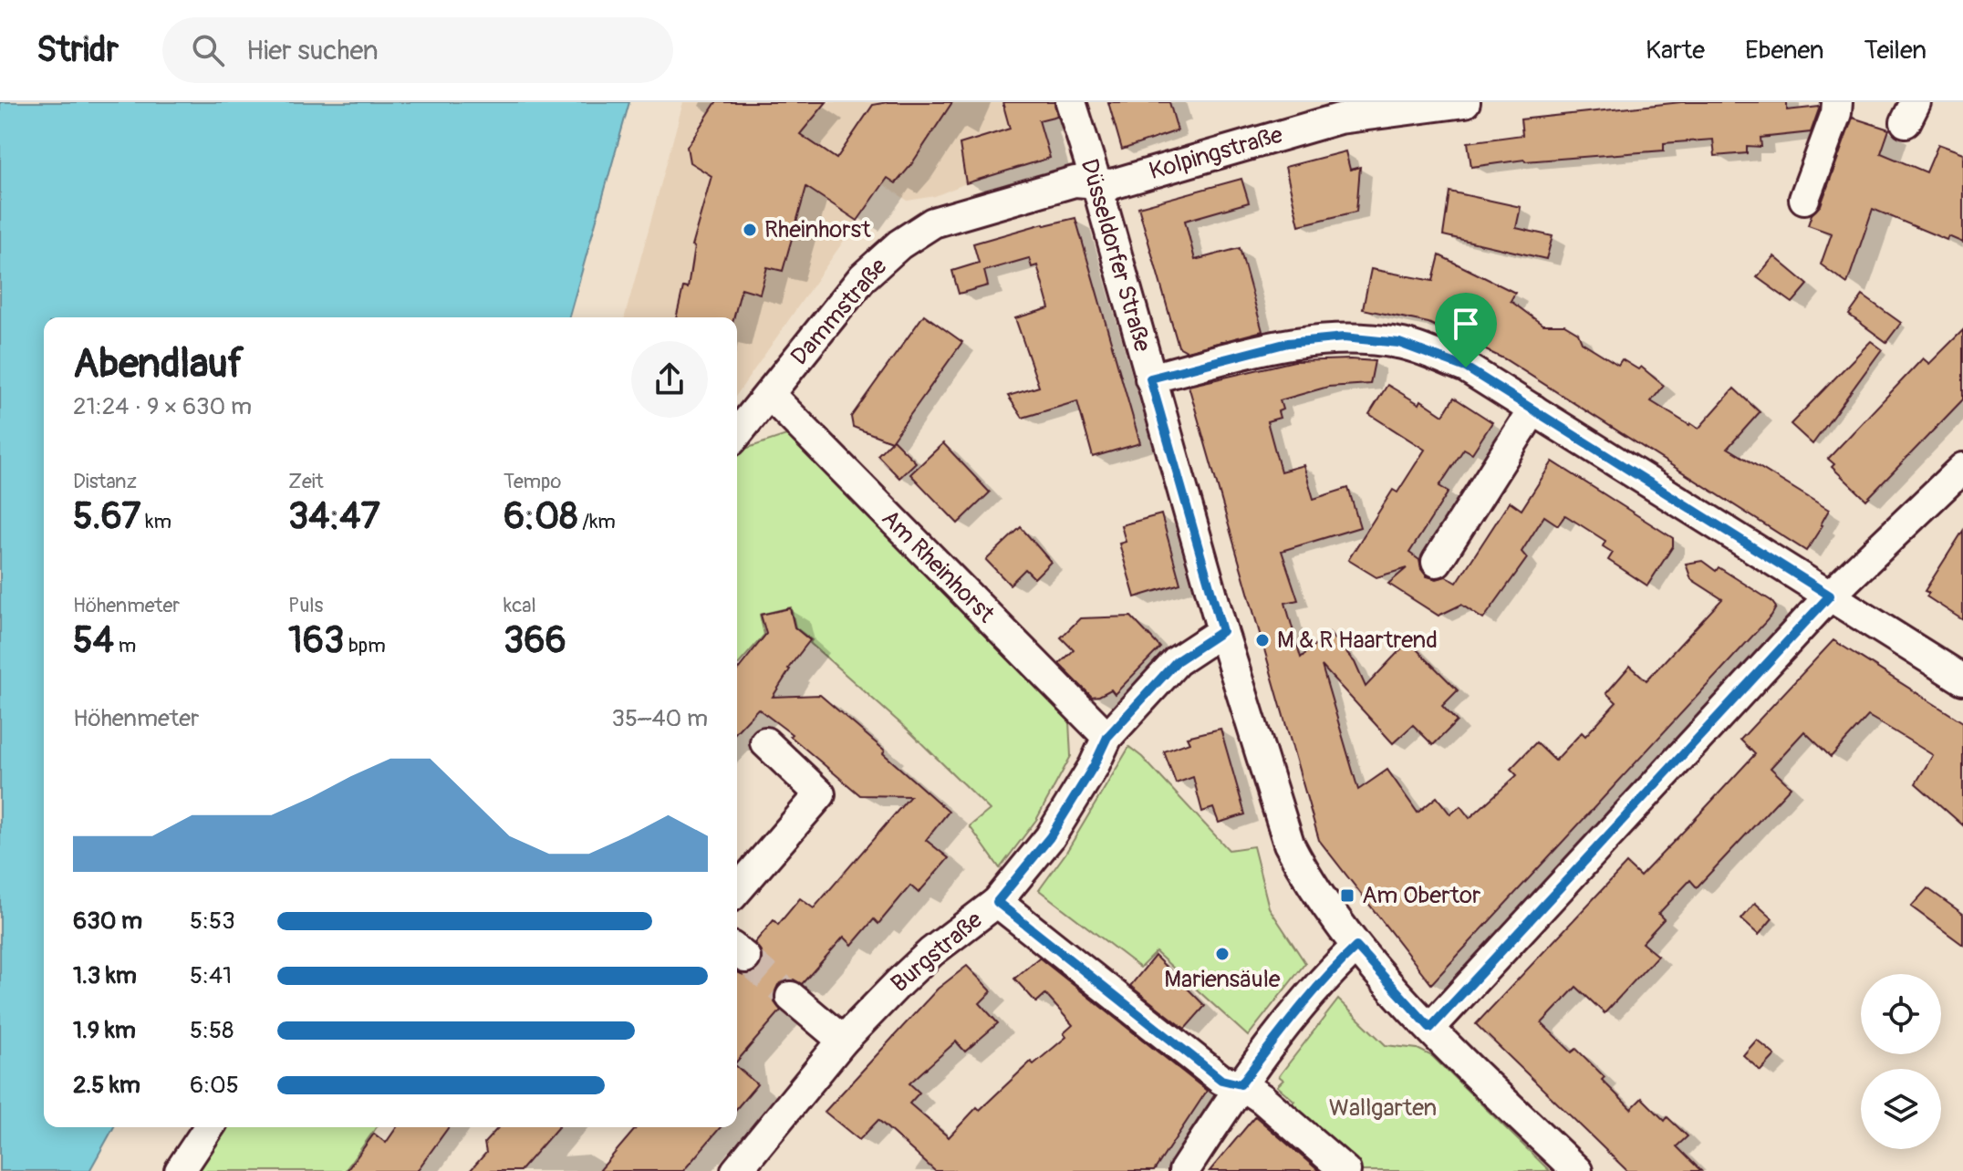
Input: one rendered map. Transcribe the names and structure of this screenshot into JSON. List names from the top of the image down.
{
  "streets": {
    "street": [
      "Kolpingstraße",
      "Düsseldorfer Straße",
      "Dammstraße",
      "Am Rheinhorst",
      "Burgstraße"
    ]
  },
  "crossings": [
    ["Kolpingstraße", "Düsseldorfer Straße"],
    ["Kolpingstraße", "Dammstraße"],
    ["Düsseldorfer Straße", "Dammstraße"],
    ["Düsseldorfer Straße", "Burgstraße"],
    ["Dammstraße", "Am Rheinhorst"],
    ["Am Rheinhorst", "Burgstraße"]
  ],
  "parks": ["Wallgarten"],
  "places": {
    "other": ["Rheinhorst", "M & R Haartrend", "Mariensäule"],
    "transit": ["Am Obertor"]
  },
  "page": {
    "header": "Stridr",
    "search": "Hier suchen",
    "nav": ["Karte", "Ebenen", "Teilen"],
    "heading": ["Abendlauf", "21:24 · 9 × 630 m"],
    "stats": [
      ["Distanz", "5.67 km"],
      ["Zeit", "34:47"],
      ["Tempo", "6:08 /km"],
      ["Höhenmeter", "54 m"],
      ["Puls", "163 bpm"],
      ["kcal", "366"]
    ],
    "chart": ["Höhenmeter", "35–40 m"],
    "list": [
      {
        "name": "630 m",
        "note": "5:53"
      },
      {
        "name": "1.3 km",
        "note": "5:41"
      },
      {
        "name": "1.9 km",
        "note": "5:58"
      },
      {
        "name": "2.5 km",
        "note": "6:05"
      }
    ]
  }
}
